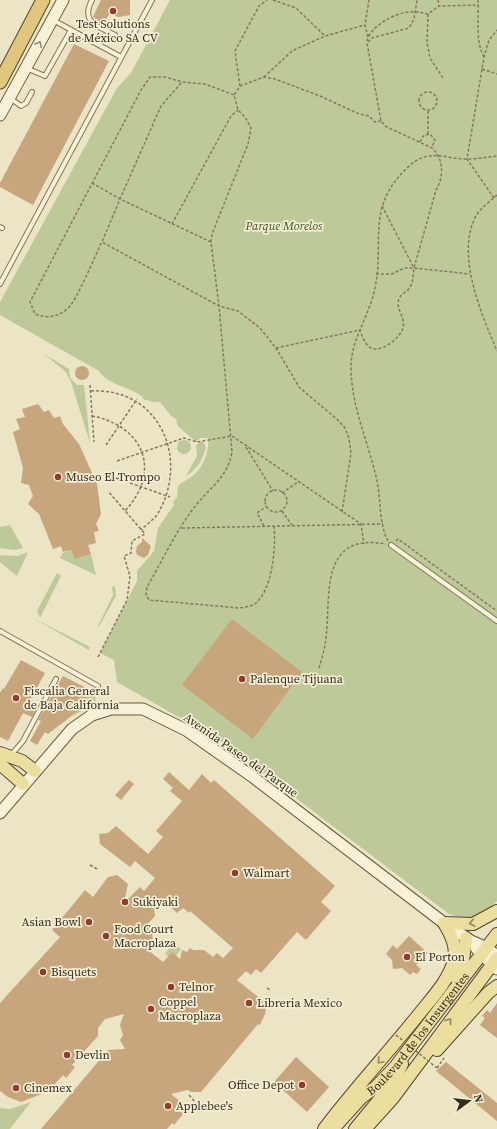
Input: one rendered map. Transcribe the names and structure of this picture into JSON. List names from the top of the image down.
{
  "streets": {
    "main road": ["Avenida Paseo del Parque", "Boulevard de los Insurgentes"]
  },
  "crossings": [
    ["Avenida Paseo del Parque", "Boulevard de los Insurgentes"]
  ],
  "parks": ["Parque Morelos"],
  "places": [
    "Test Solutions de México SA CV",
    "Museo El Trompo",
    "Palenque Tijuana",
    "Fiscalia General de Baja California",
    "Walmart",
    "Sukiyaki",
    "Asian Bowl",
    "Food Court Macroplaza",
    "El Porton",
    "Bisquets",
    "Telnor",
    "Libreria Mexico",
    "Coppel Macroplaza",
    "Devlin",
    "Office Depot",
    "Cinemex",
    "Applebee's"
  ],
  "north": "right"
}
